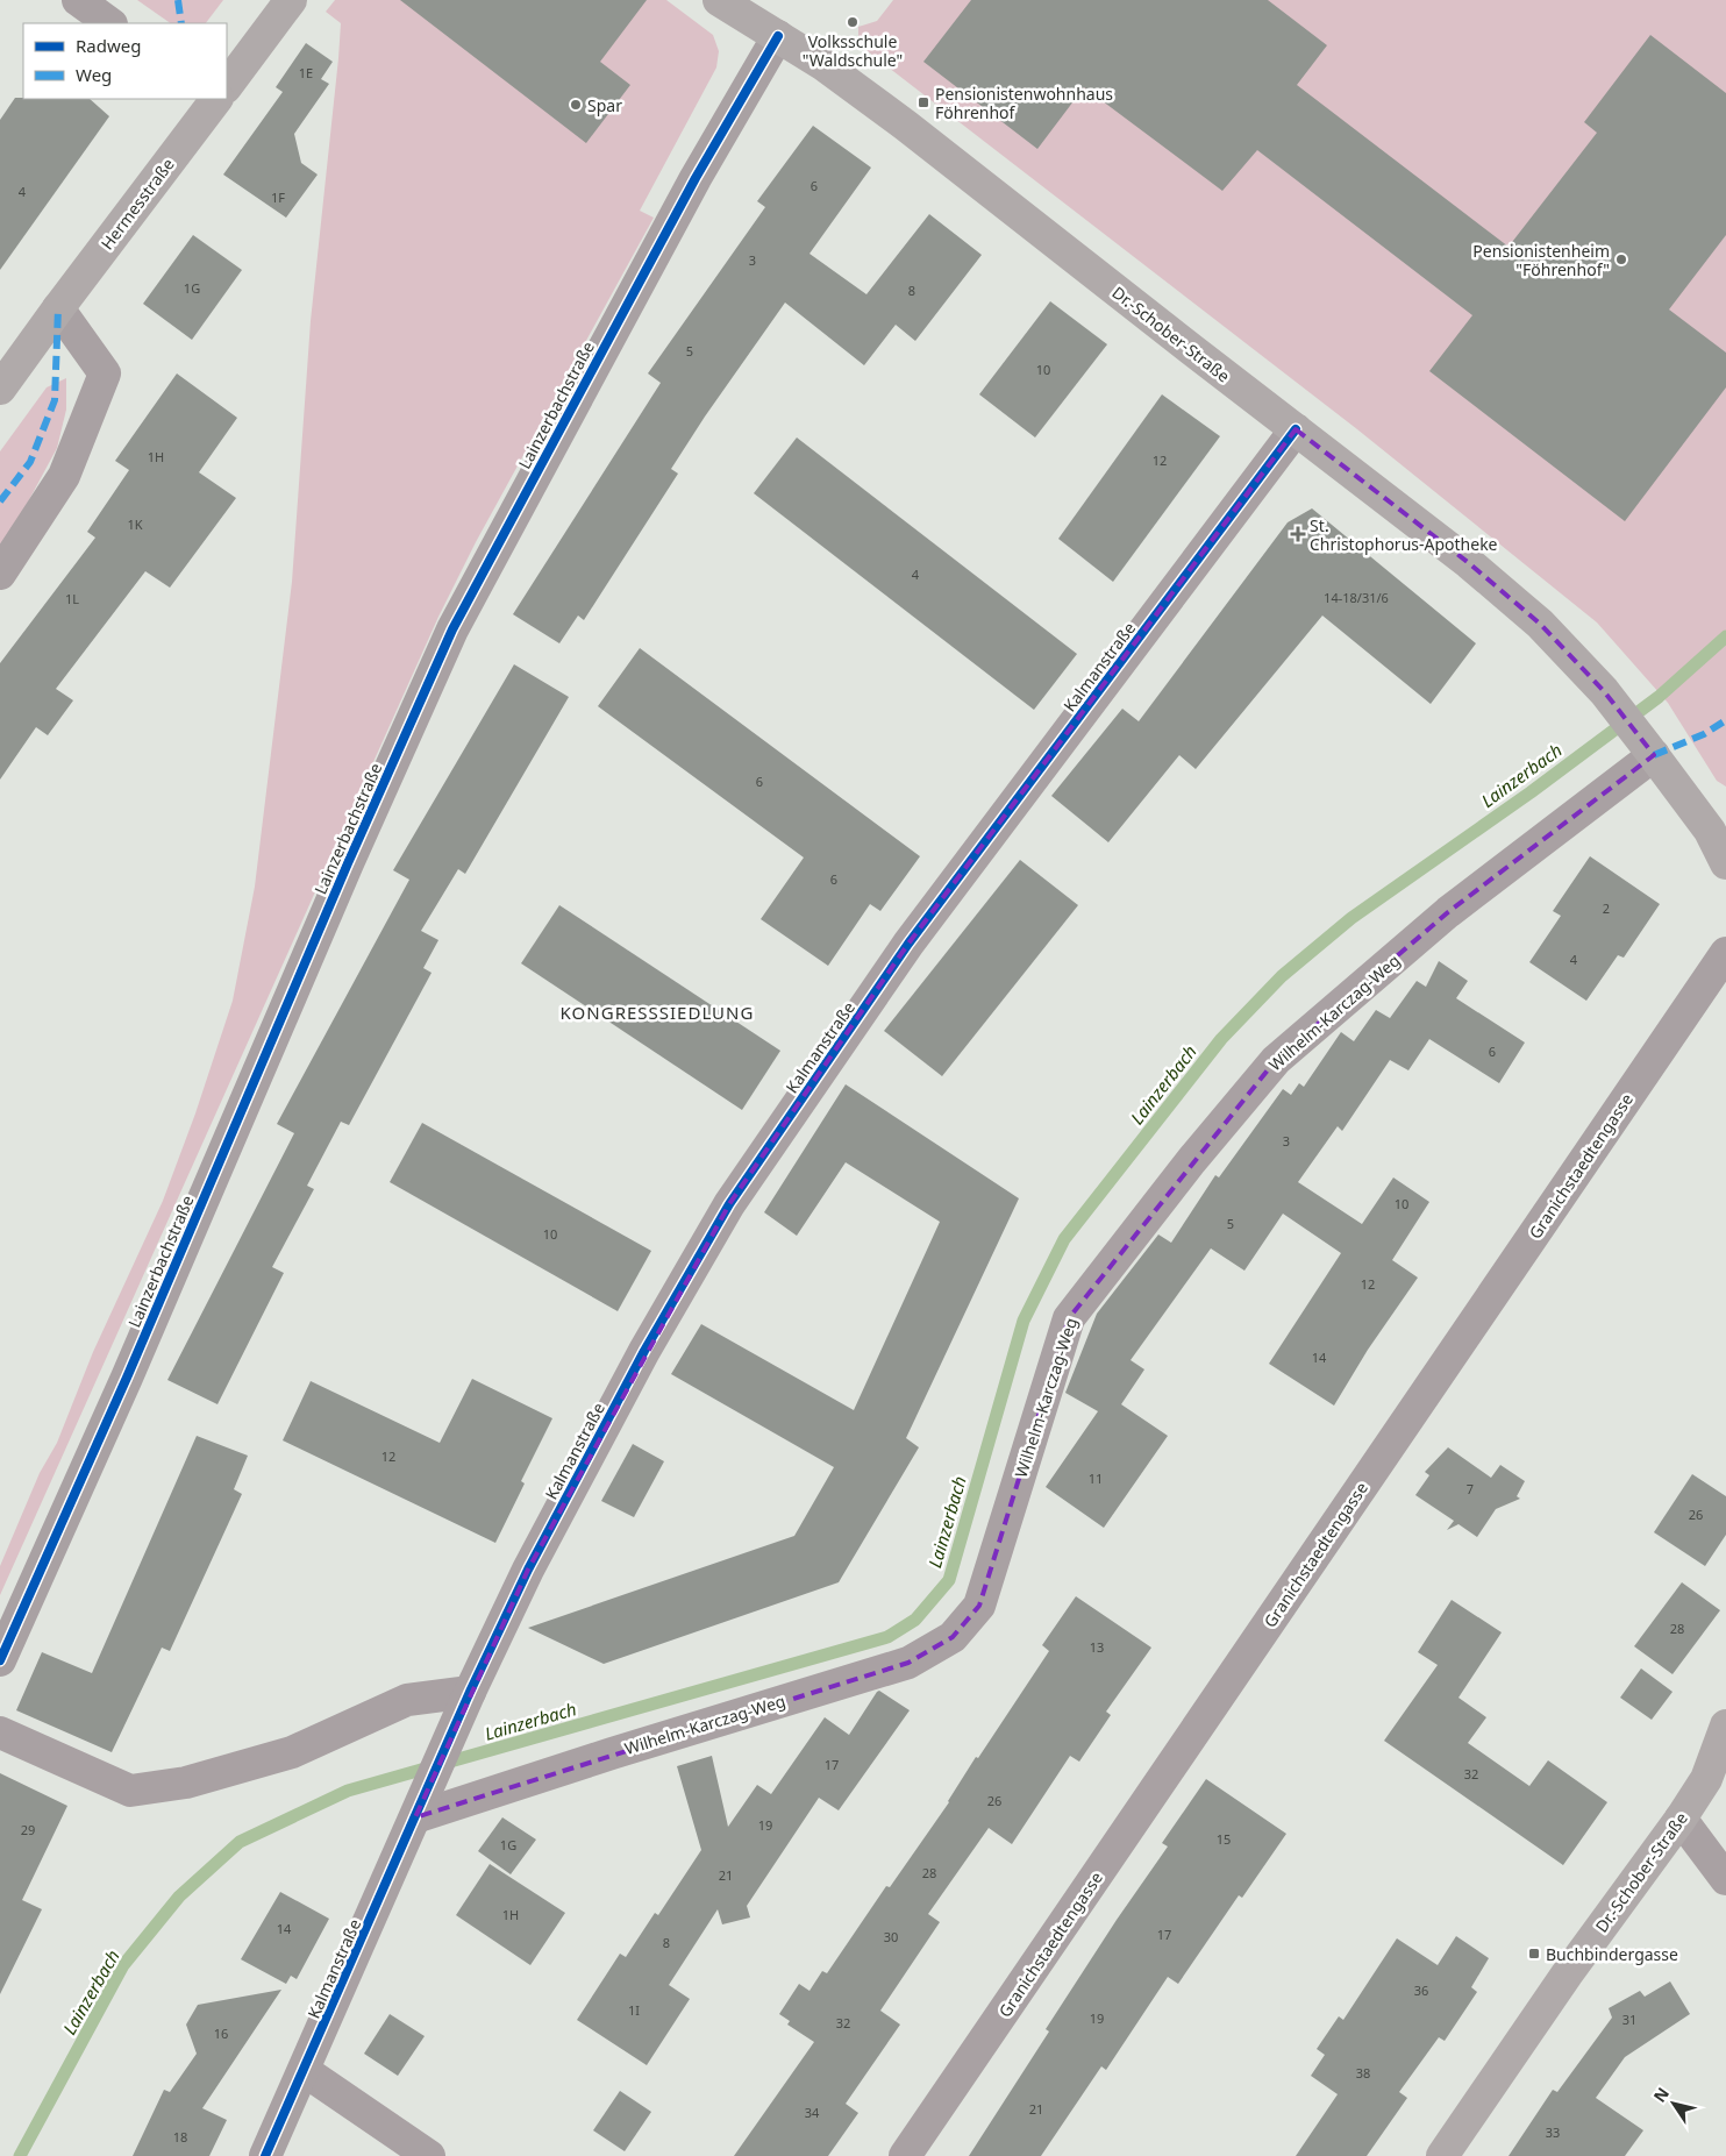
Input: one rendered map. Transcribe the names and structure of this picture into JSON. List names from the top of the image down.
{
  "streets": {
    "street": [
      "Hermesstraße",
      "Dr.-Schober-Straße",
      "Lainzerbachstraße",
      "Kalmanstraße",
      "Wilhelm-Karczag-Weg",
      "Granichstaedtengasse"
    ]
  },
  "crossings": [
    ["Dr.-Schober-Straße", "Lainzerbachstraße"],
    ["Dr.-Schober-Straße", "Kalmanstraße"],
    ["Dr.-Schober-Straße", "Wilhelm-Karczag-Weg"],
    ["Kalmanstraße", "Wilhelm-Karczag-Weg"]
  ],
  "districts": ["KONGRESSSIEDLUNG"],
  "water": ["Lainzerbach"],
  "places": {
    "other": ["Volksschule \"Waldschule\"", "Spar", "Pensionistenheim \"Föhrenhof\""],
    "transit": ["Pensionistenwohnhaus Föhrenhof", "Buchbindergasse"],
    "health": ["St. Christophorus-Apotheke"]
  },
  "house_numbers": [
    "1E",
    "6",
    "4",
    "1F",
    "3",
    "1G",
    "8",
    "5",
    "10",
    "1H",
    "12",
    "1K",
    "4",
    "14-18/31/6",
    "1L",
    "6",
    "6",
    "2",
    "4",
    "6",
    "3",
    "10",
    "5",
    "10",
    "12",
    "14",
    "12",
    "11",
    "7",
    "26",
    "28",
    "13",
    "17",
    "32",
    "26",
    "19",
    "29",
    "15",
    "1G",
    "28",
    "21",
    "1H",
    "14",
    "17",
    "30",
    "8",
    "36",
    "1I",
    "19",
    "31",
    "32",
    "16",
    "38",
    "21",
    "34",
    "33",
    "18"
  ],
  "legend": ["Radweg", "Weg"],
  "north": "top left"
}
